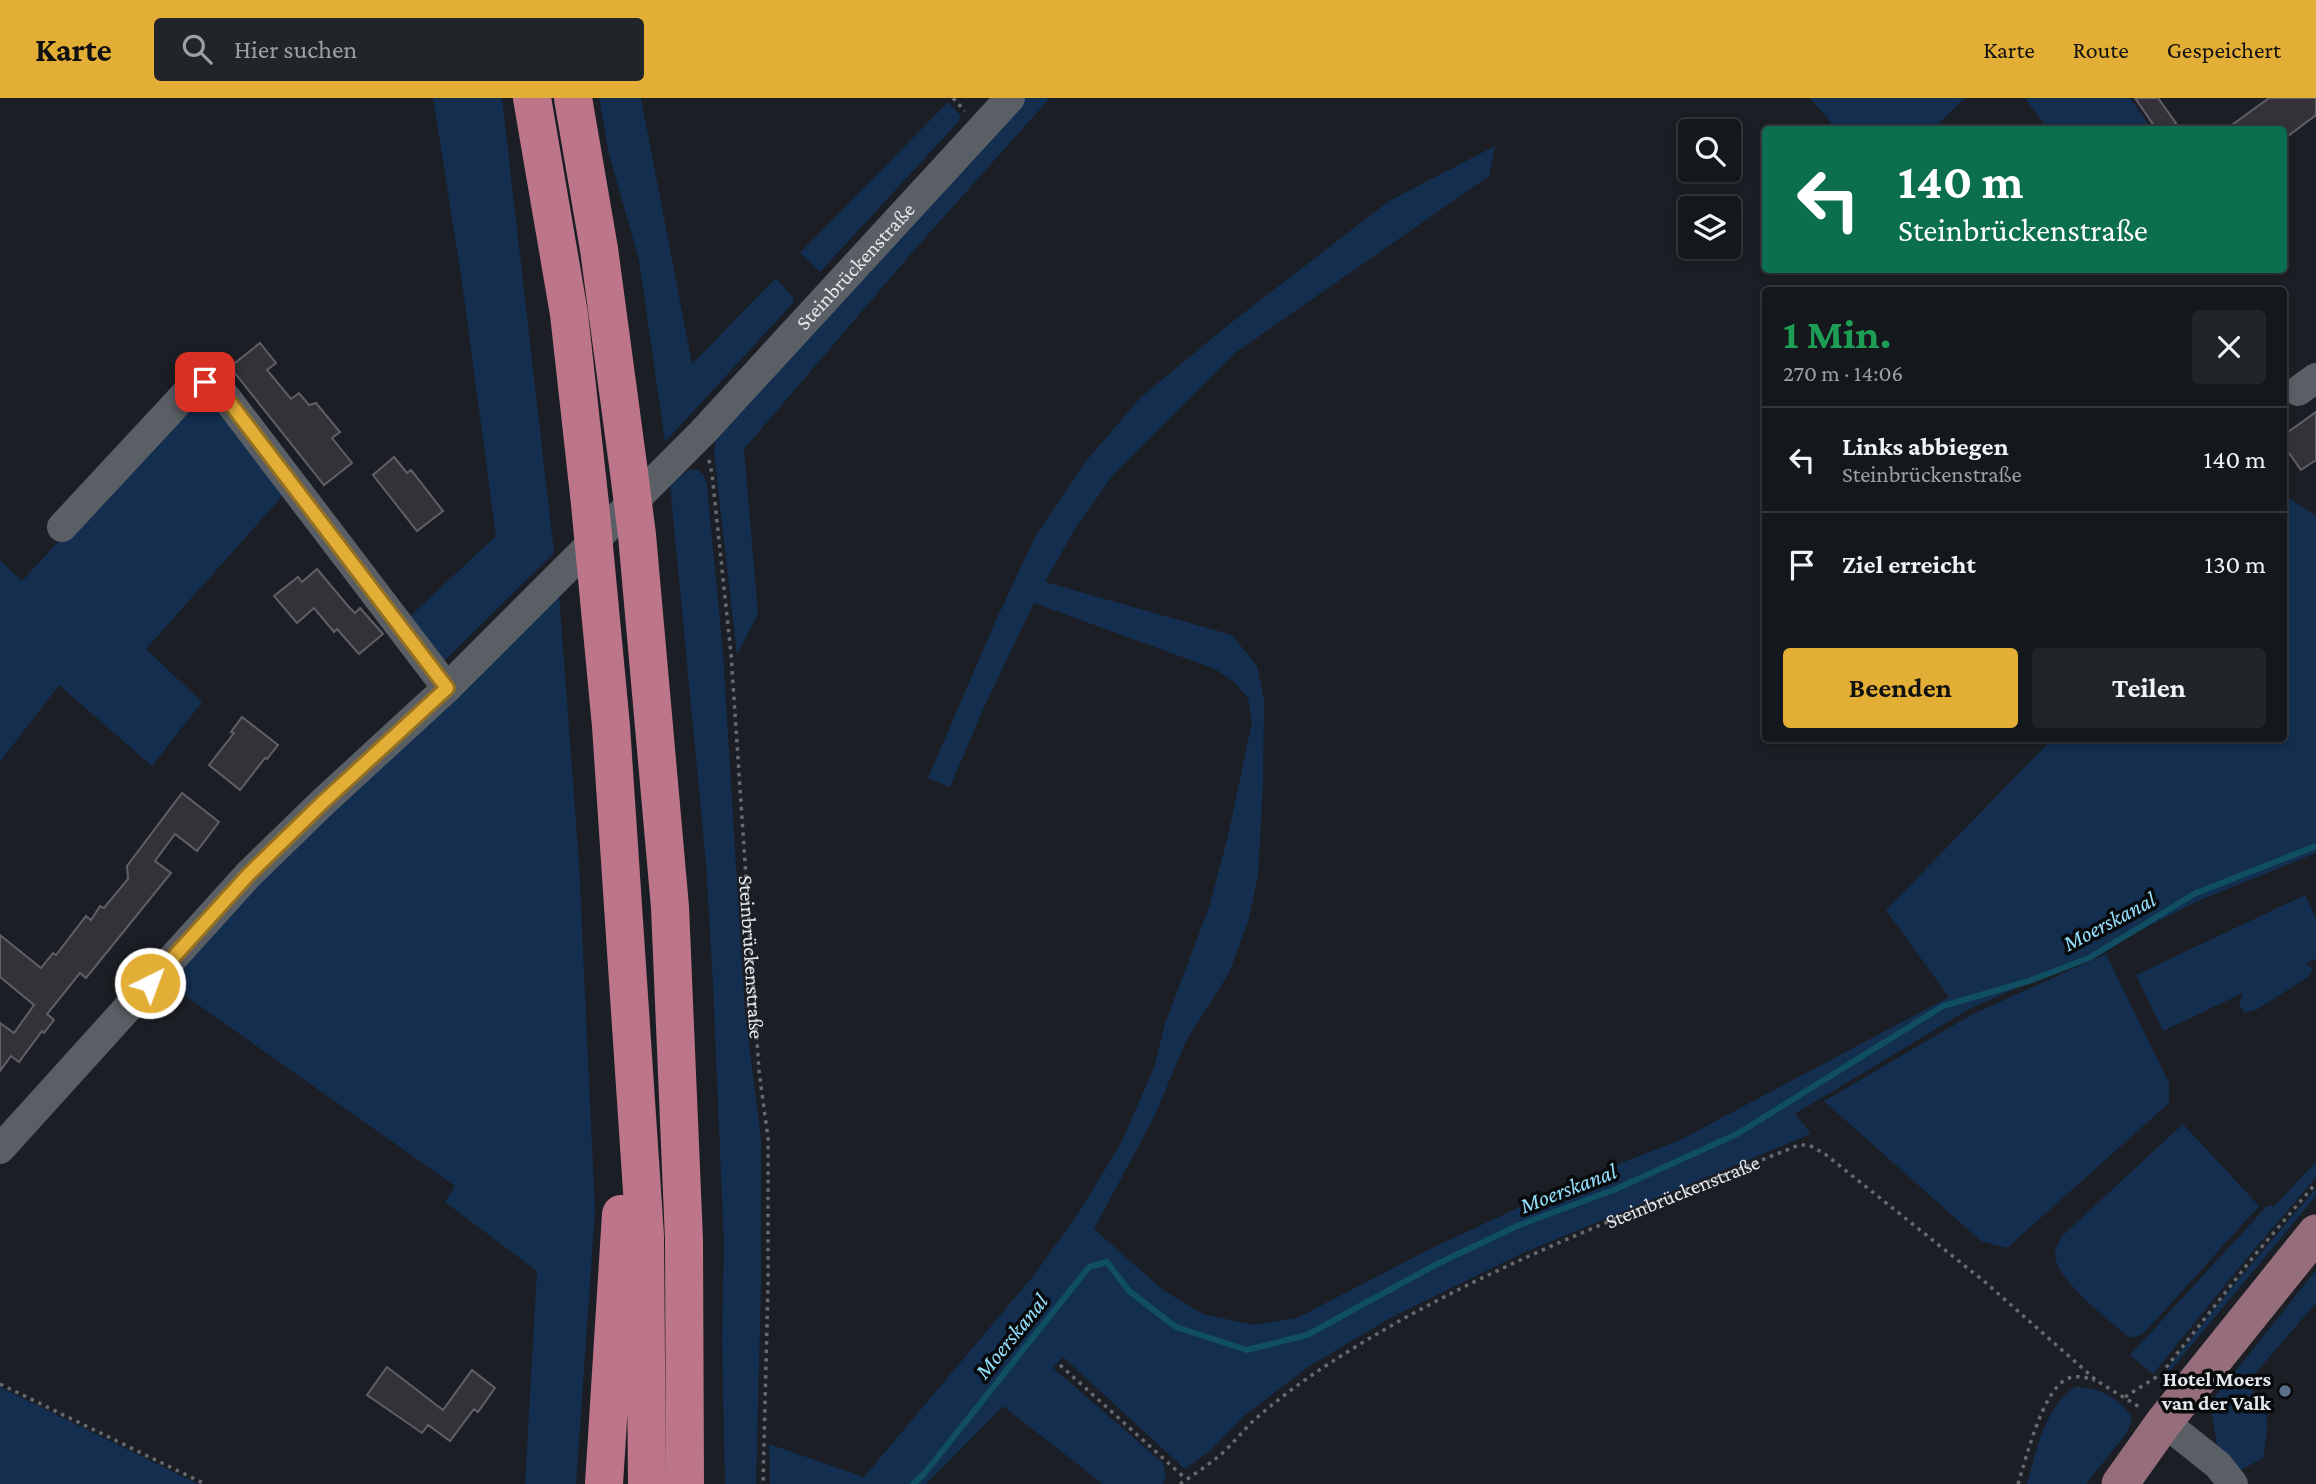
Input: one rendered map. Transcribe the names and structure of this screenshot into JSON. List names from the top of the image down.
{
  "streets": {
    "street": ["Steinbrückenstraße"]
  },
  "water": ["Moerskanal"],
  "places": ["Hotel Moers van der Valk"],
  "page": {
    "header": "Karte",
    "search": "Hier suchen",
    "nav": ["Karte", "Route", "Gespeichert"],
    "turn": ["140 m", "Steinbrückenstraße"],
    "heading": ["1 Min.", "270 m · 14:06"],
    "list": [
      {
        "name": "Links abbiegen",
        "note": "Steinbrückenstraße",
        "value": "140 m"
      },
      {
        "name": "Ziel erreicht",
        "value": "130 m"
      }
    ],
    "buttons": ["Beenden", "Teilen"]
  }
}
